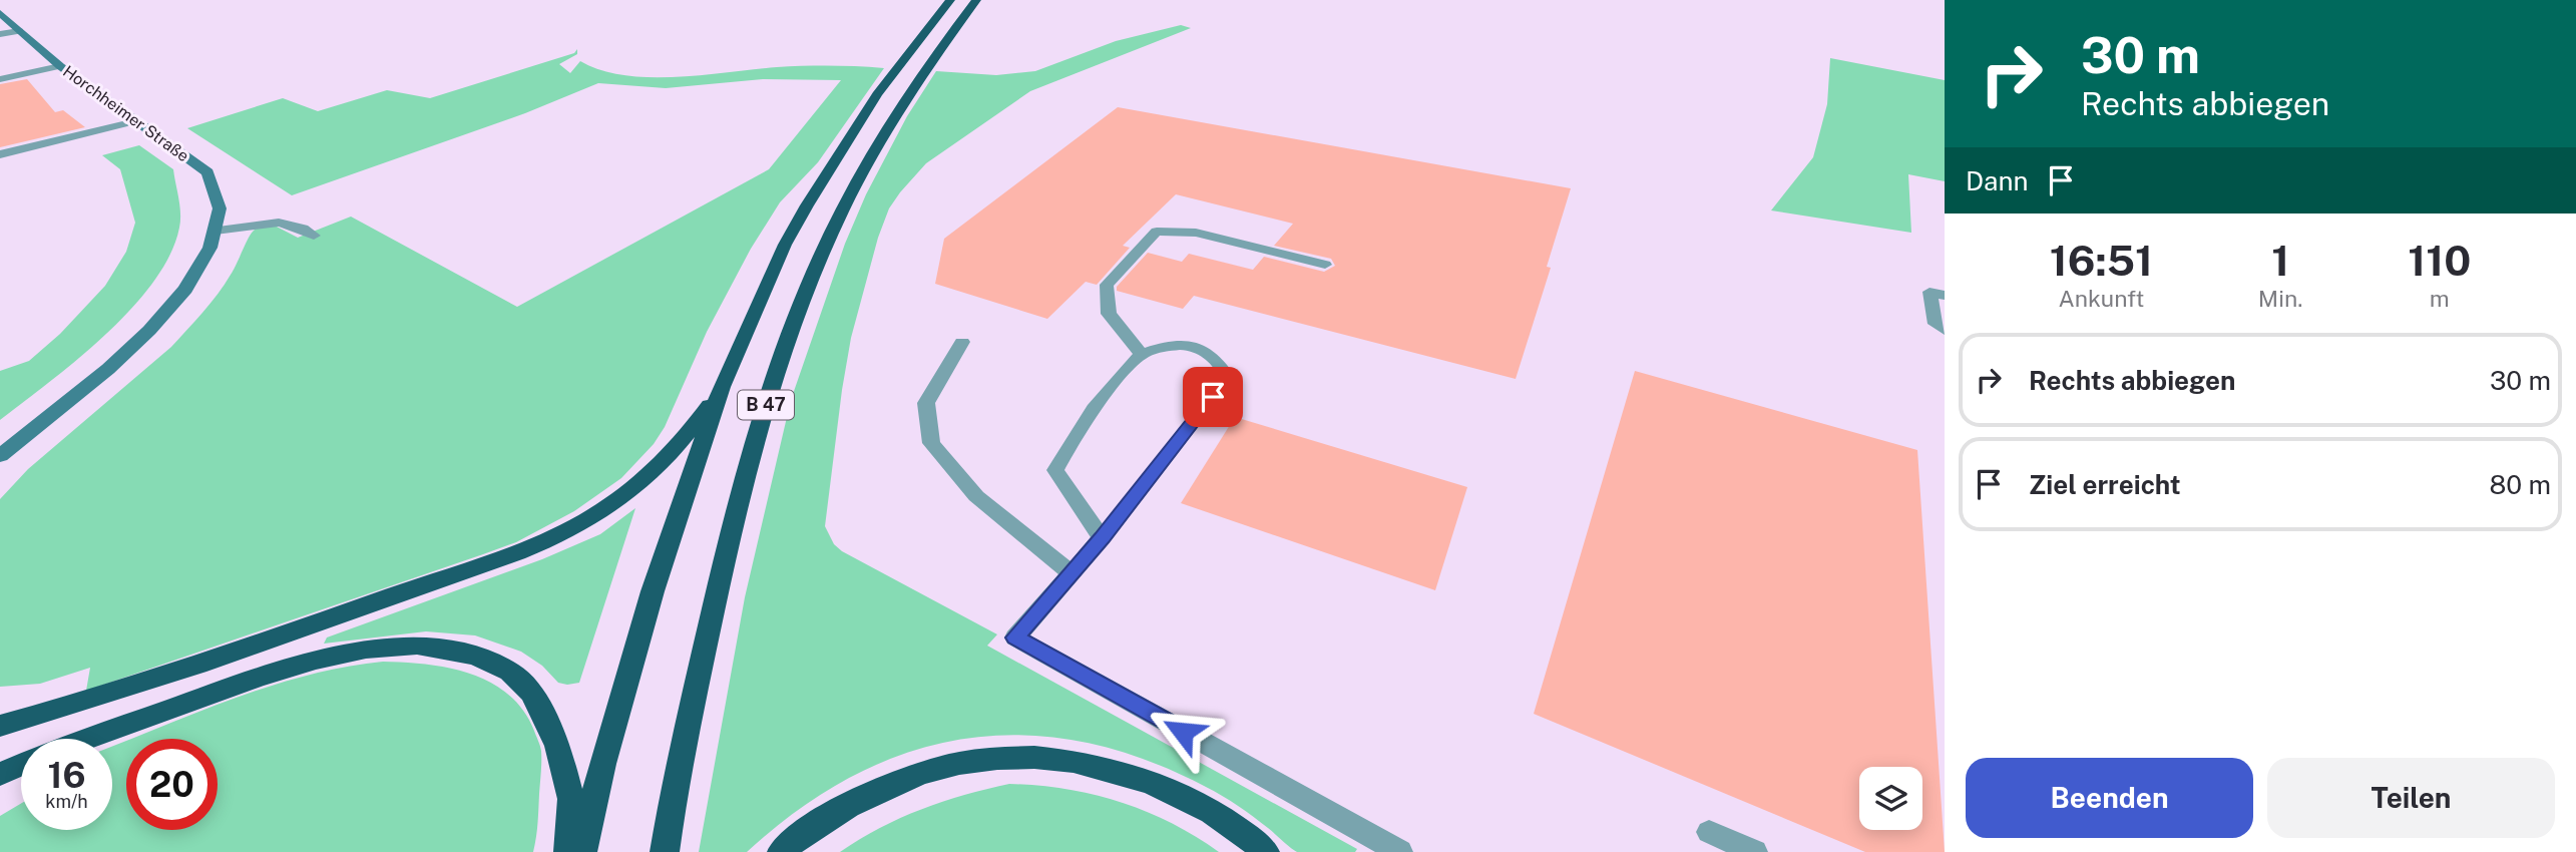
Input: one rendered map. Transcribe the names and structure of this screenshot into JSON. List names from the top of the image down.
{
  "streets": {
    "highway": ["B 47"],
    "main road": ["Horchheimer Straße"]
  },
  "page": {
    "turn": ["30 m", "Rechts abbiegen"],
    "then": "Dann",
    "eta": [
      "16:51",
      "Ankunft",
      "1",
      "Min.",
      "110",
      "m"
    ],
    "list": [
      {
        "name": "Rechts abbiegen",
        "value": "30 m"
      },
      {
        "name": "Ziel erreicht",
        "value": "80 m"
      }
    ],
    "speed": "16 km/h",
    "limit": "20",
    "buttons": ["Beenden", "Teilen"]
  }
}
